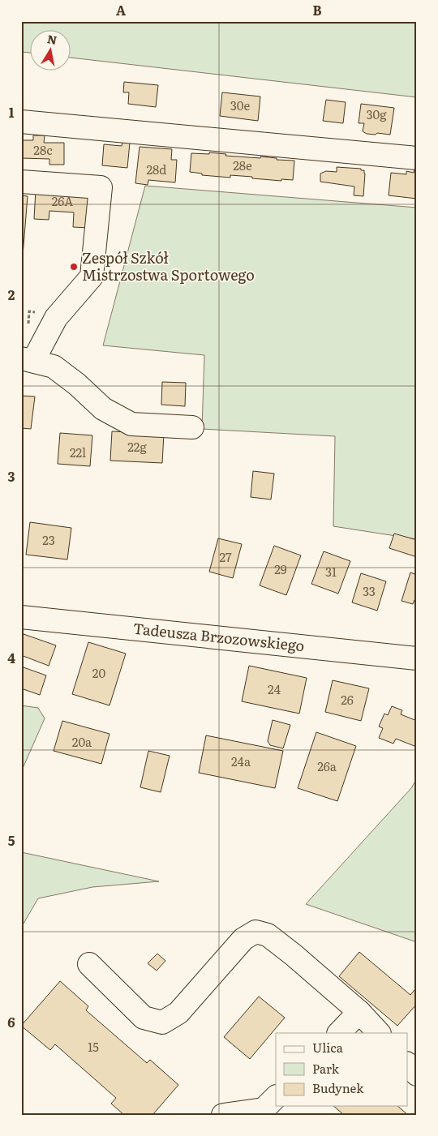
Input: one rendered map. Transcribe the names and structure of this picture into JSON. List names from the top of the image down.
{
  "streets": {
    "street": ["Tadeusza Brzozowskiego"]
  },
  "places": ["Zespół Szkół Mistrzostwa Sportowego"],
  "house_numbers": [
    "30e",
    "30g",
    "28c",
    "28e",
    "28d",
    "26A",
    "22g",
    "22l",
    "23",
    "27",
    "29",
    "31",
    "33",
    "20",
    "24",
    "26",
    "20a",
    "24a",
    "26a",
    "15"
  ],
  "legend": ["Ulica", "Park", "Budynek"],
  "north": "top",
  "grid": {
    "columns": ["A", "B"],
    "rows": [
      "1",
      "2",
      "3",
      "4",
      "5",
      "6"
    ]
  }
}
